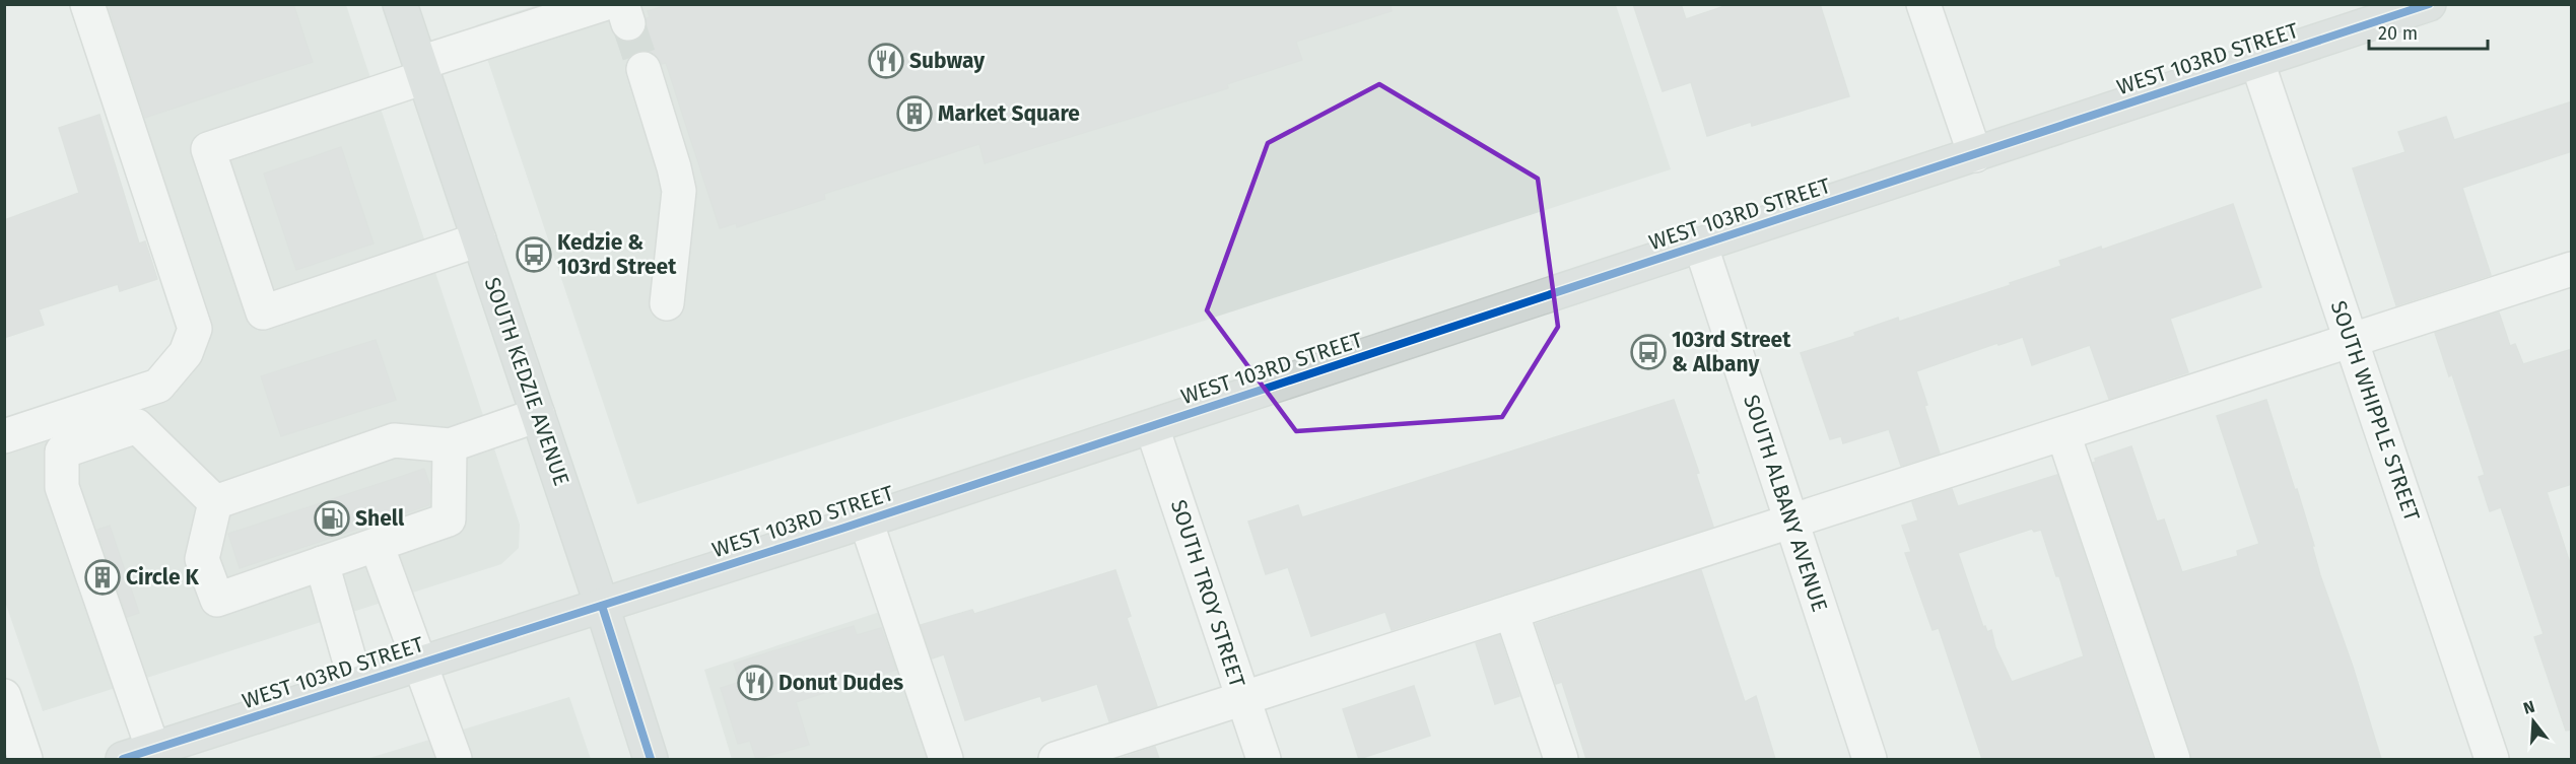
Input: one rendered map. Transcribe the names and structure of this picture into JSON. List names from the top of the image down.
{
  "streets": {
    "main road": ["WEST 103RD STREET", "SOUTH KEDZIE AVENUE"],
    "street": ["SOUTH WHIPPLE STREET", "SOUTH ALBANY AVENUE", "SOUTH TROY STREET"]
  },
  "crossings": [
    ["WEST 103RD STREET", "SOUTH KEDZIE AVENUE"],
    ["WEST 103RD STREET", "SOUTH WHIPPLE STREET"],
    ["WEST 103RD STREET", "SOUTH ALBANY AVENUE"],
    ["WEST 103RD STREET", "SOUTH TROY STREET"]
  ],
  "places": {
    "restaurant": ["Subway", "Donut Dudes"],
    "building": ["Market Square", "Circle K"],
    "bus stop": ["Kedzie & 103rd Street", "103rd Street & Albany"],
    "fuel station": ["Shell"]
  },
  "scale_bar": "20 m",
  "north": "top"
}
